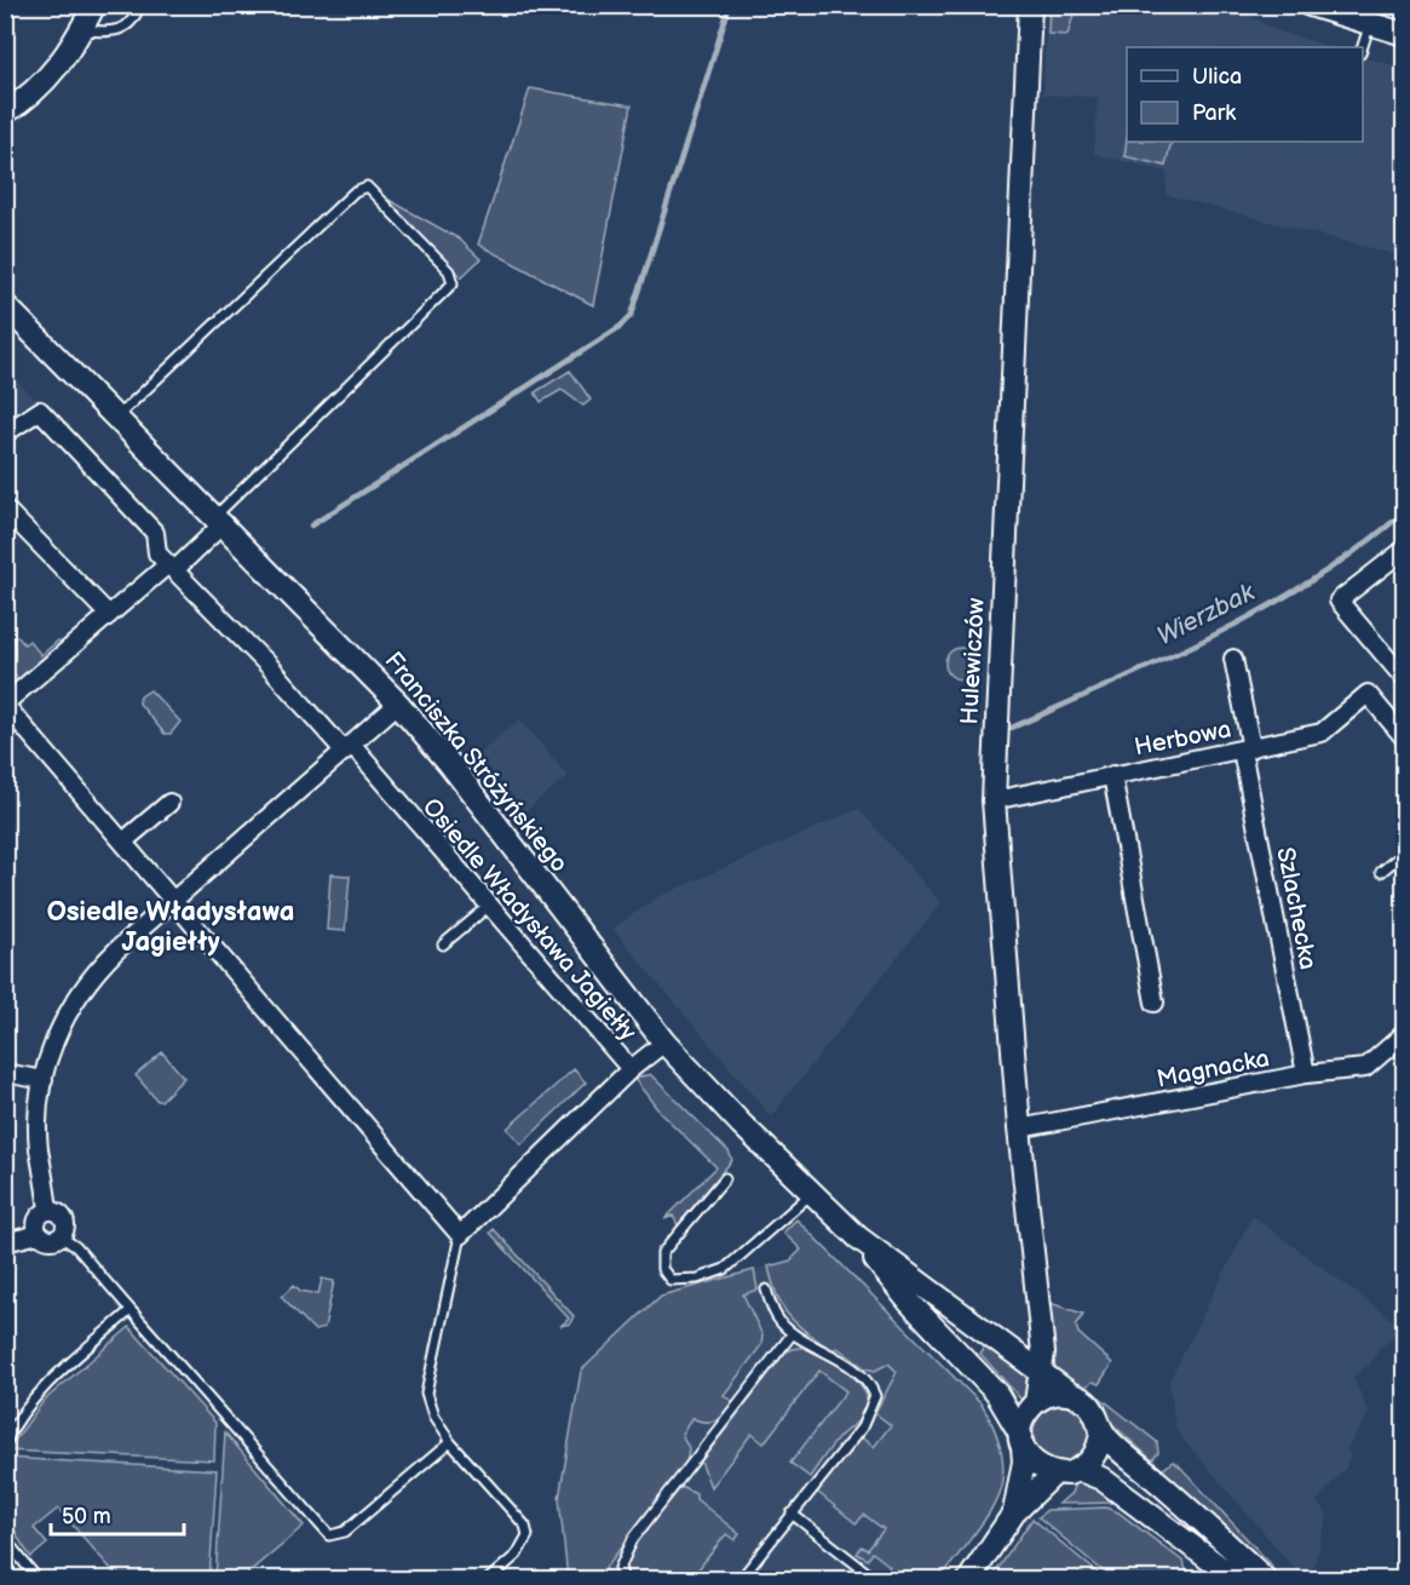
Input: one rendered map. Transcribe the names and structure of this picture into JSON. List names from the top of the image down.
{
  "streets": {
    "street": [
      "Hulewiczów",
      "Herbowa",
      "Franciszka Stróżyńskiego",
      "Szlachecka",
      "Osiedle Władysława Jagiełły",
      "Magnacka"
    ]
  },
  "crossings": [
    ["Hulewiczów", "Herbowa"],
    ["Hulewiczów", "Franciszka Stróżyńskiego"],
    ["Hulewiczów", "Magnacka"],
    ["Herbowa", "Szlachecka"],
    ["Szlachecka", "Magnacka"]
  ],
  "districts": ["Osiedle Władysława Jagiełły"],
  "water": ["Wierzbak"],
  "legend": ["Ulica", "Park"],
  "scale_bar": "50 m"
}
